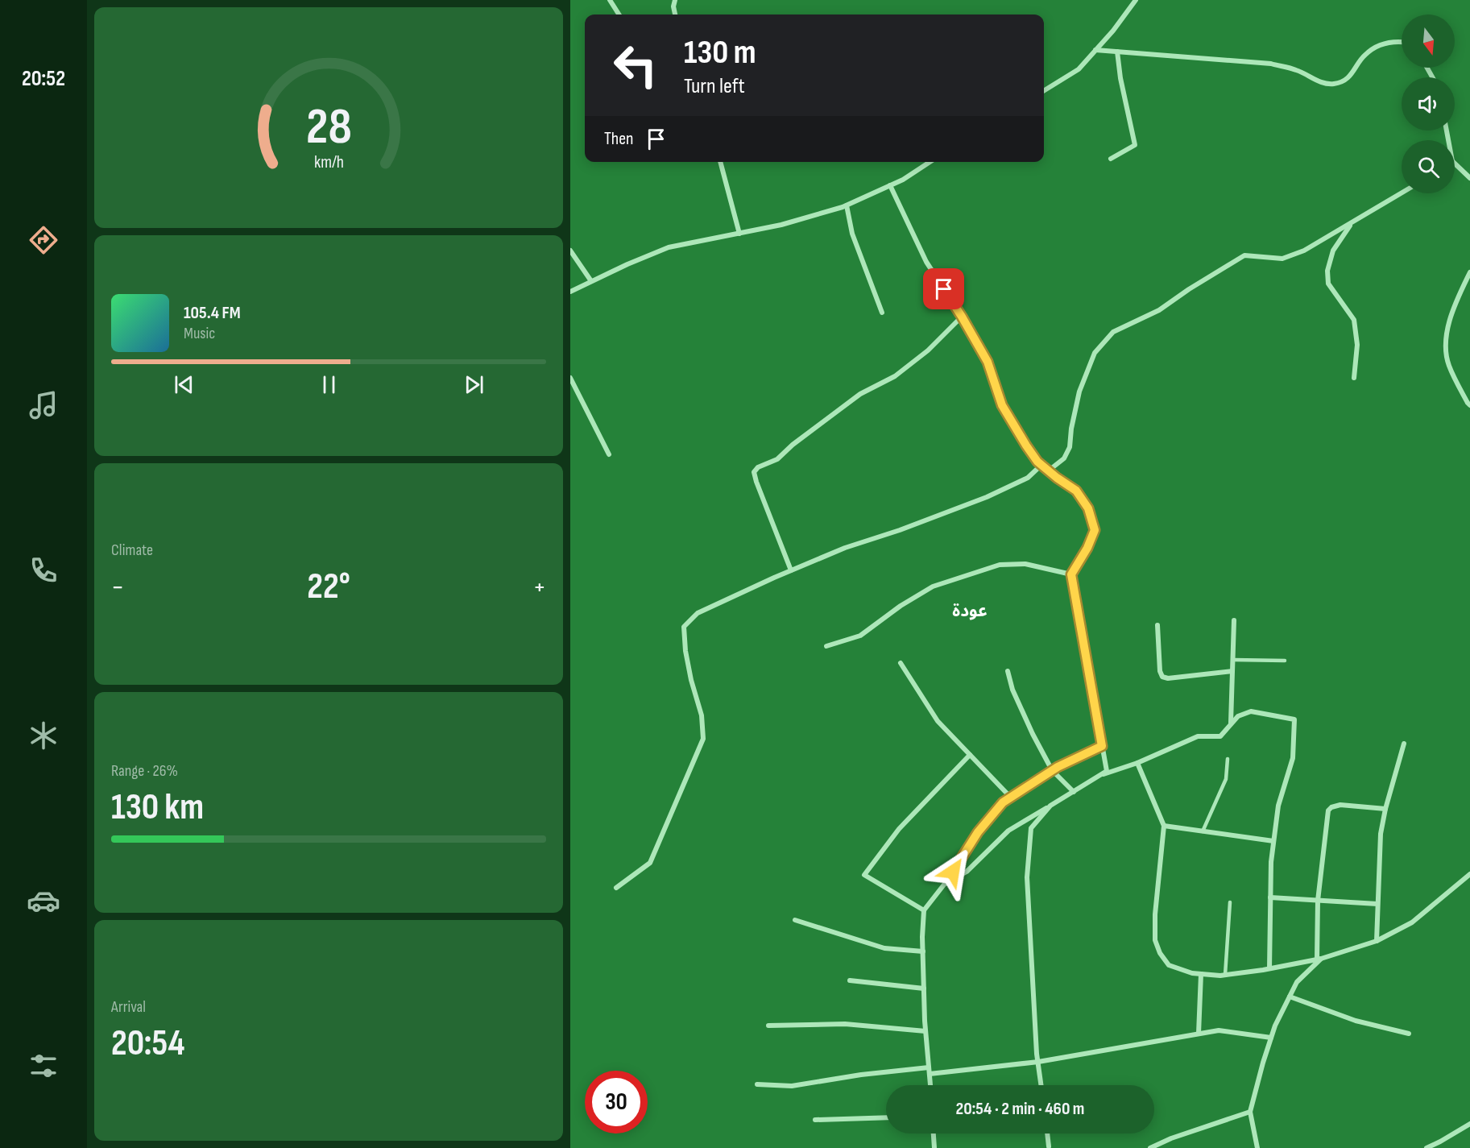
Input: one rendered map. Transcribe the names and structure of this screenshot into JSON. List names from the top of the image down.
{
  "districts": ["عودة"],
  "north": "bottom",
  "page": {
    "tabs": "20:52",
    "turn": ["130 m", "Turn left"],
    "then": "Then",
    "song": ["105.4 FM", "Music"],
    "tile": [
      "Climate",
      ["Range · 26%", "130 km"],
      ["Arrival", "20:54"]
    ],
    "heat": ["−", "22°", "+"],
    "limit": "30",
    "trip": "20:54 · 2 min · 460 m",
    "gauge": ["28", "km/h"]
  }
}
